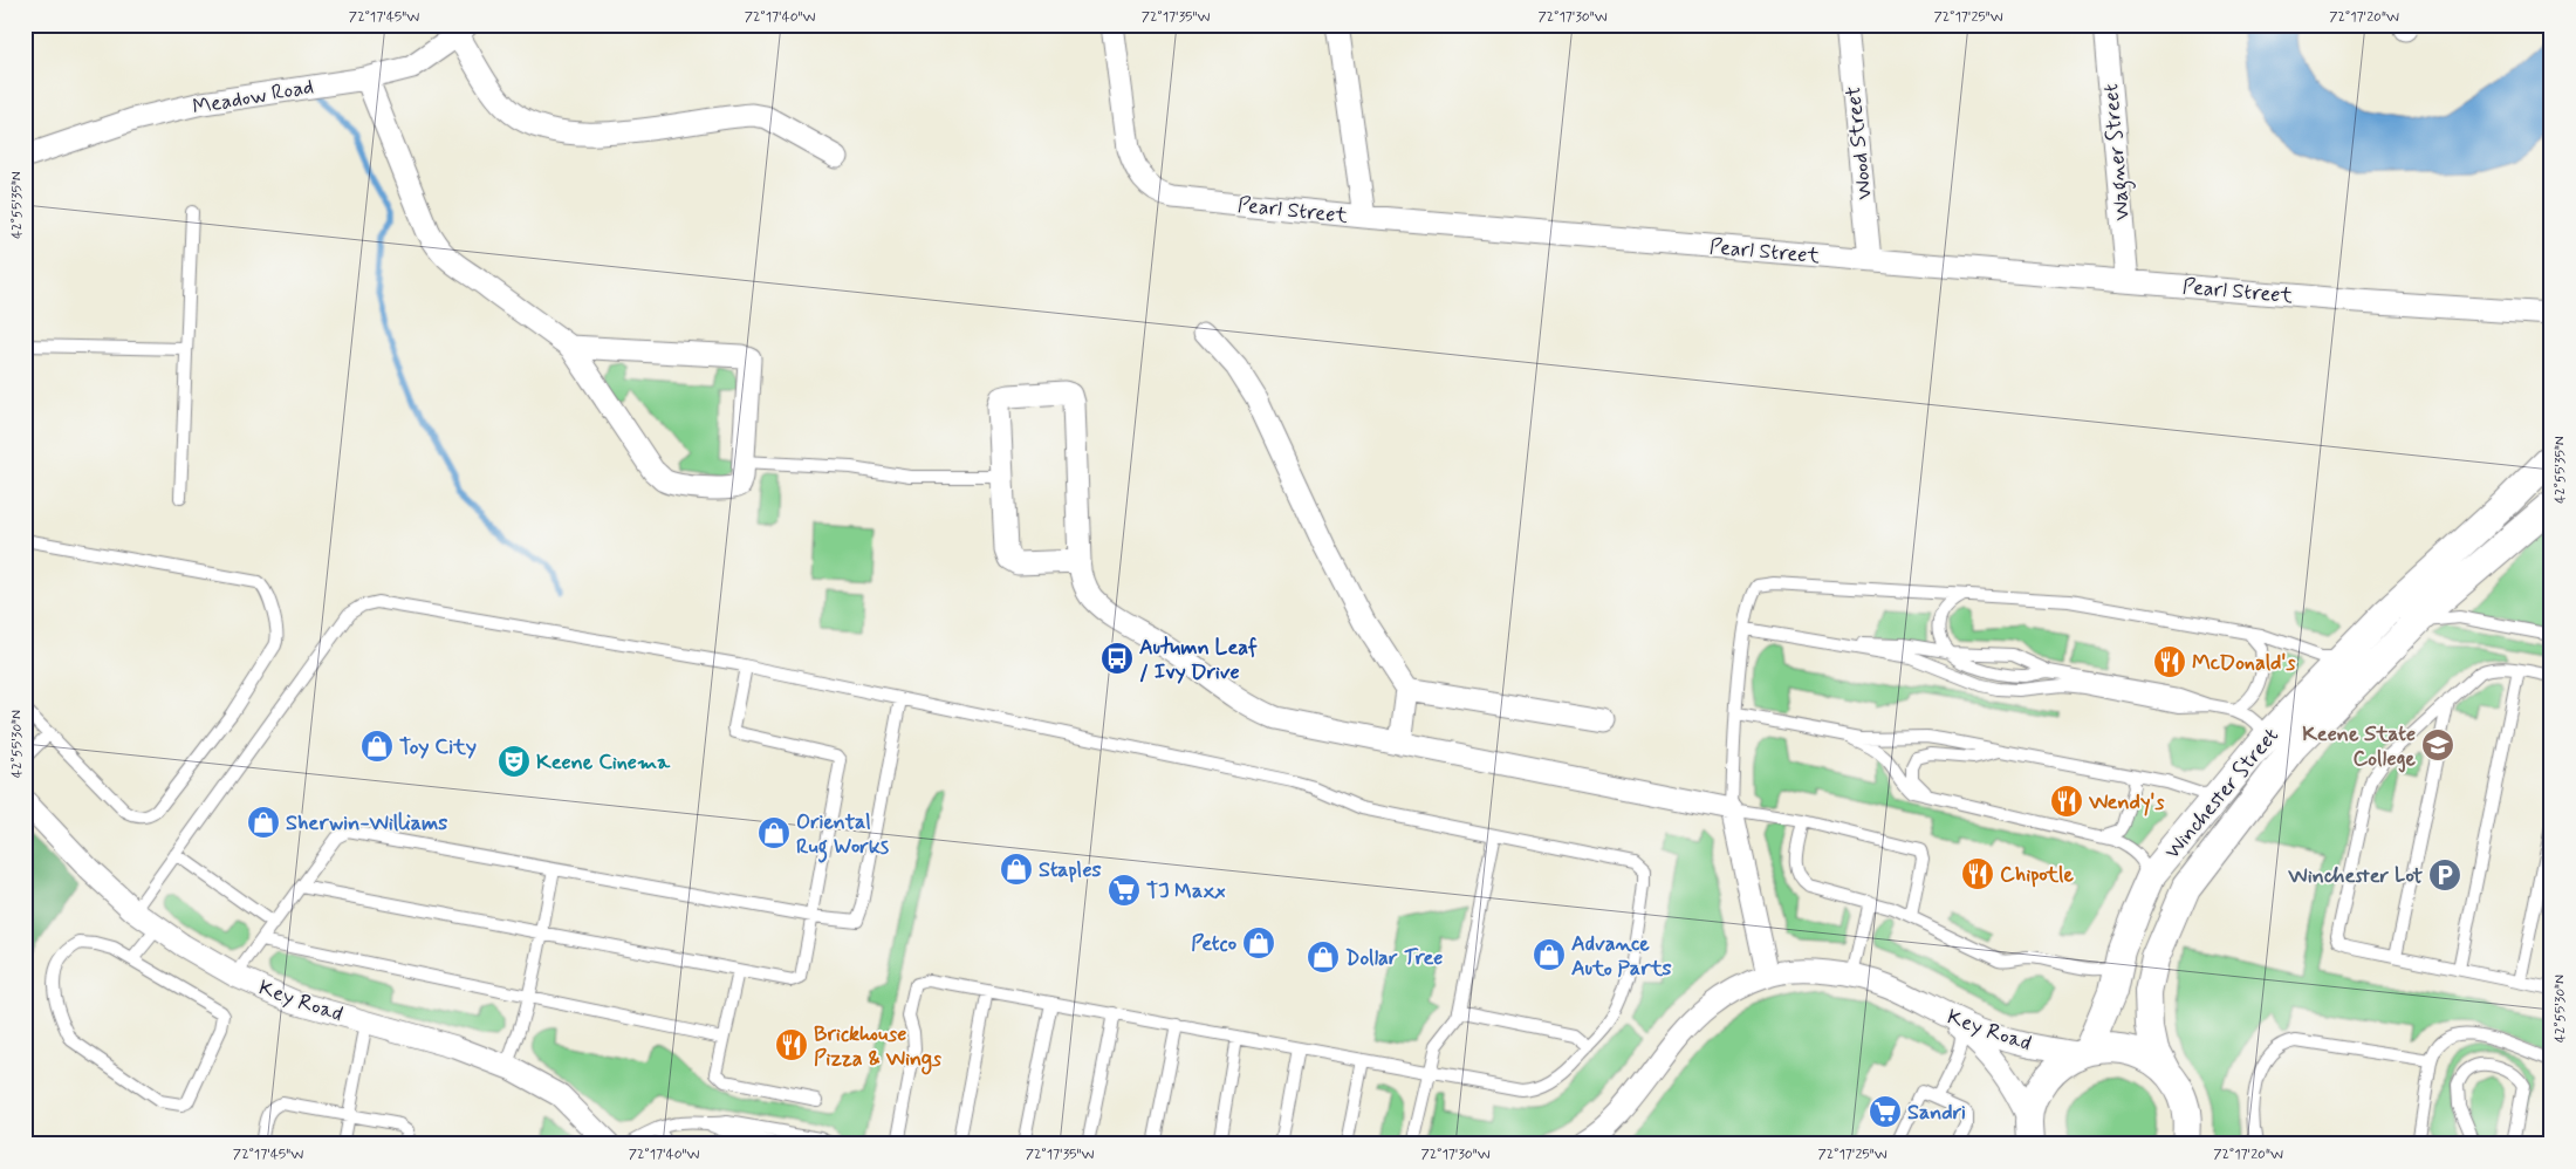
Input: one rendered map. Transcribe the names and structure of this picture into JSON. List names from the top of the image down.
{
  "streets": {
    "street": [
      "Meadow Road",
      "Wood Street",
      "Wagner Street",
      "Pearl Street",
      "Winchester Street",
      "Key Road"
    ]
  },
  "crossings": [
    ["Wood Street", "Pearl Street"],
    ["Wagner Street", "Pearl Street"],
    ["Winchester Street", "Key Road"]
  ],
  "places": {
    "bus stop": ["Autumn Leaf / Ivy Drive"],
    "restaurant": [
      "McDonald's",
      "Wendy's",
      "Chipotle",
      "Brickhouse Pizza & Wings"
    ],
    "school or university": ["Keene State College"],
    "shop": [
      "Toy City",
      "Sherwin-Williams",
      "Oriental Rug Works",
      "Staples",
      "Petco",
      "Advance Auto Parts",
      "Dollar Tree"
    ],
    "theatre": ["Keene Cinema"],
    "parking": ["Winchester Lot"],
    "supermarket": ["TJ Maxx", "Sandri"]
  },
  "coordinates": [
    "72°17'45\"W",
    "72°17'40\"W",
    "72°17'35\"W",
    "72°17'30\"W",
    "72°17'25\"W",
    "72°17'20\"W",
    "42°55'35\"N",
    "42°55'30\"N"
  ]
}
